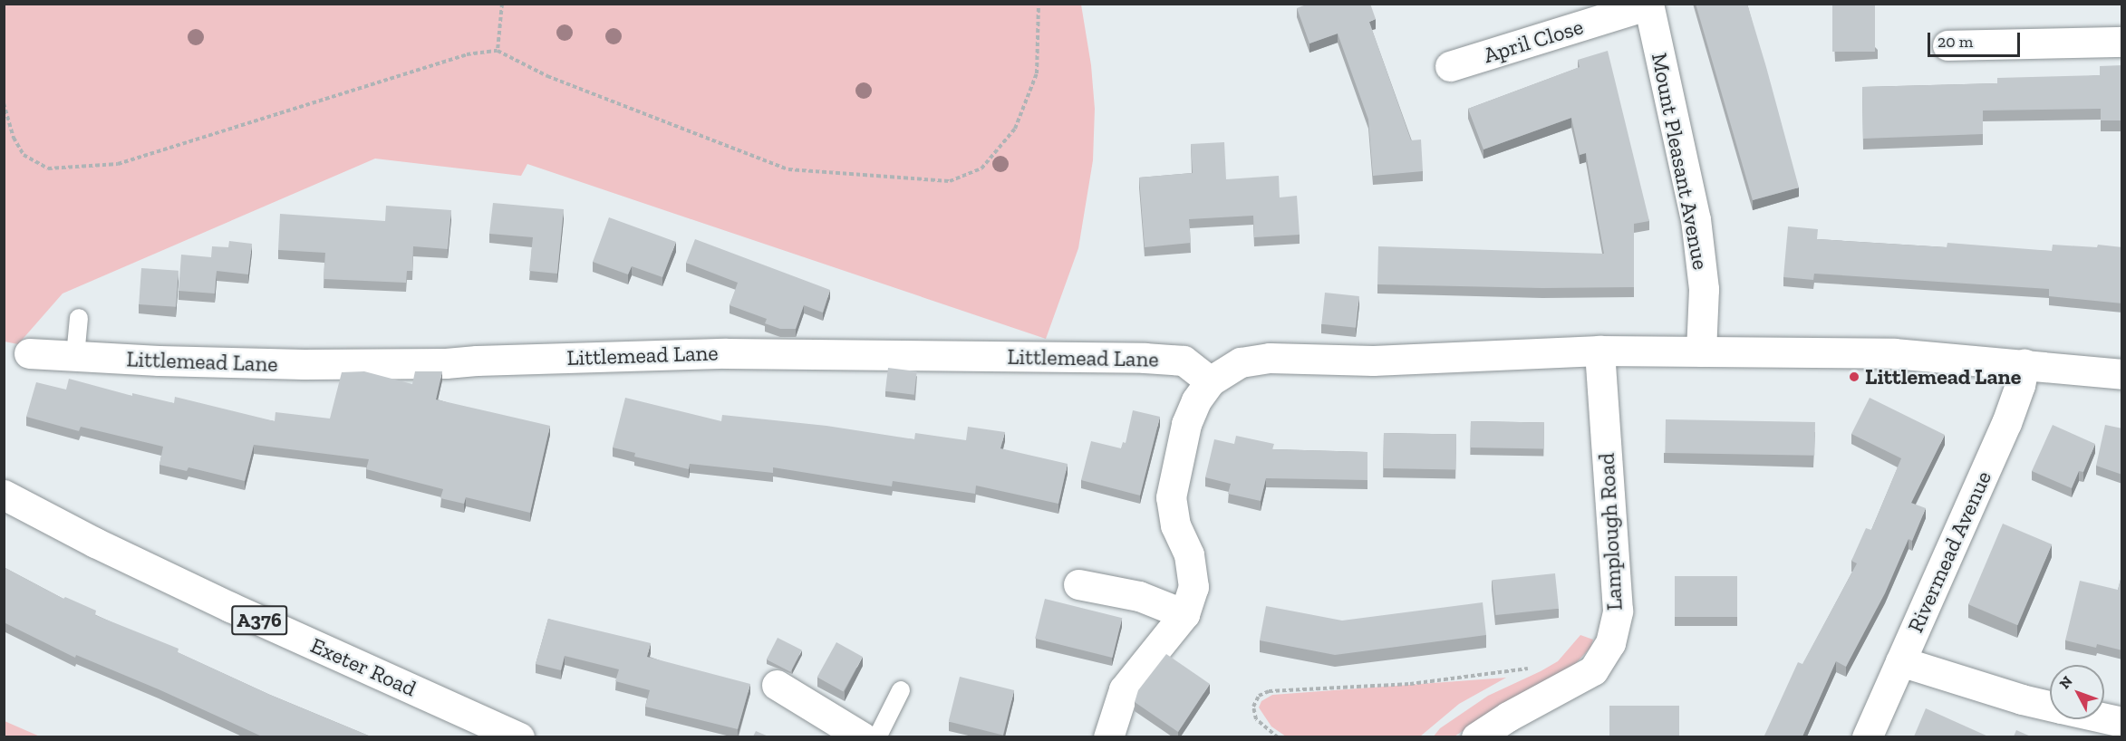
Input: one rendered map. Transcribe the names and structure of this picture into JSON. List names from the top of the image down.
{
  "streets": {
    "main road": [
      "April Close",
      "Mount Pleasant Avenue",
      "Littlemead Lane",
      "Lamplough Road",
      "Rivermead Avenue",
      "A376",
      "Exeter Road"
    ]
  },
  "crossings": [
    ["April Close", "Mount Pleasant Avenue"]
  ],
  "places": ["Littlemead Lane"],
  "scale_bar": "20 m",
  "north": "top left"
}
